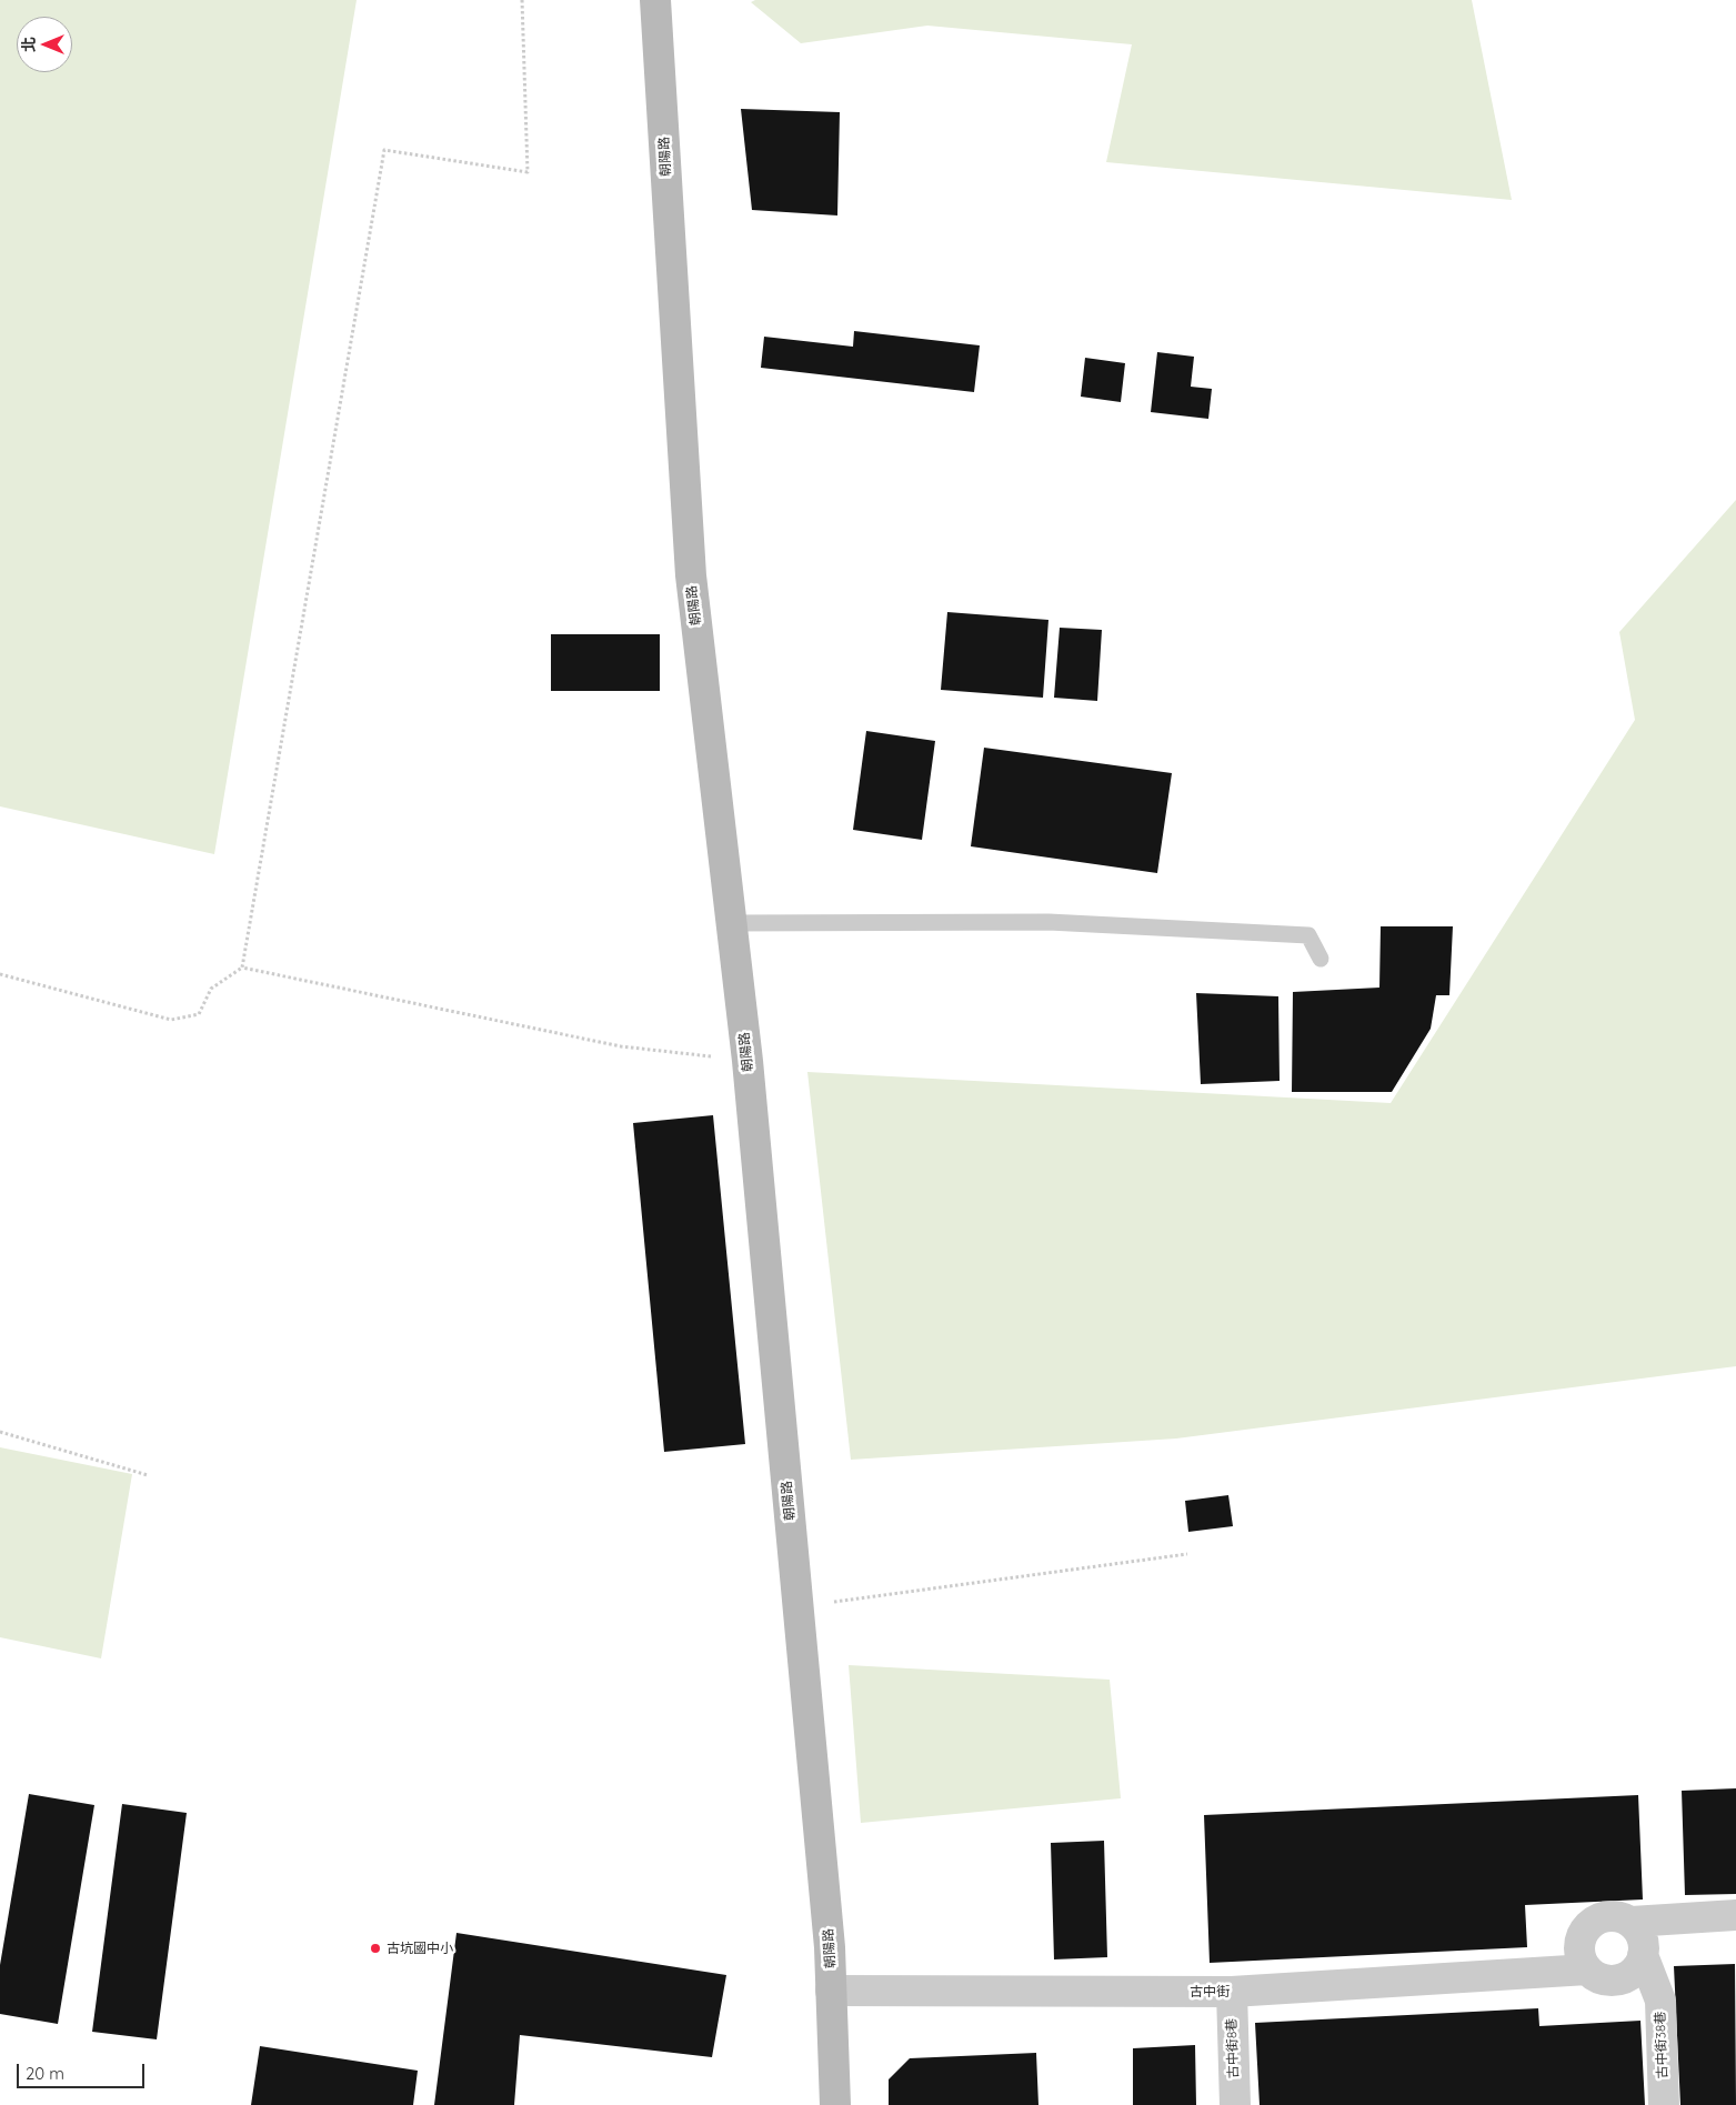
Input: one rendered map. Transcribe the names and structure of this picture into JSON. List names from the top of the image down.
{
  "streets": {
    "main road": ["朝陽路"],
    "street": ["古中街", "古中街38巷", "古中街8巷"]
  },
  "crossings": [
    ["朝陽路", "古中街"],
    ["古中街", "古中街38巷"],
    ["古中街", "古中街8巷"]
  ],
  "places": ["古坑國中小"],
  "scale_bar": "20 m",
  "north": "left"
}
